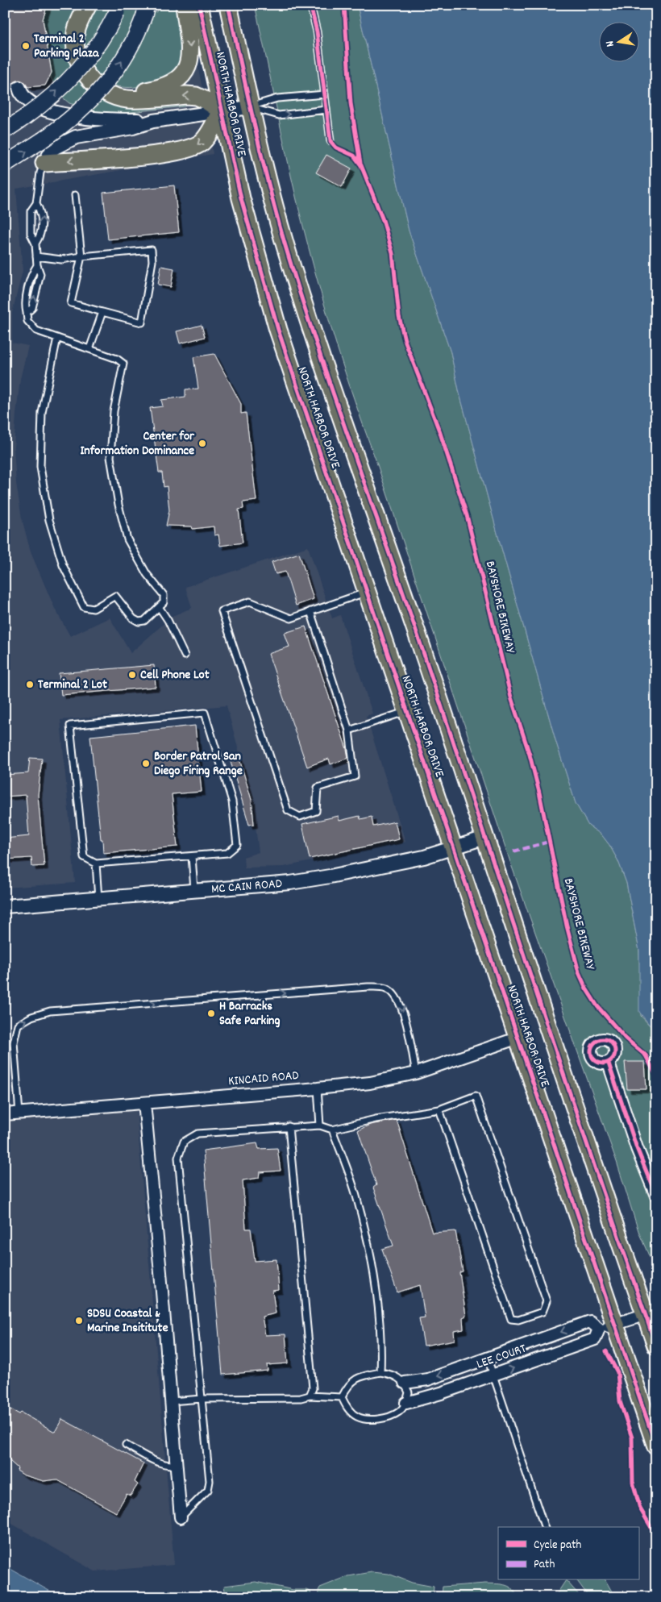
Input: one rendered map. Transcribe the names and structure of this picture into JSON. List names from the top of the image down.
{
  "streets": {
    "main road": ["NORTH HARBOR DRIVE"],
    "street": ["MC CAIN ROAD", "KINCAID ROAD", "LEE COURT"],
    "cycle path": ["BAYSHORE BIKEWAY"]
  },
  "crossings": [
    ["NORTH HARBOR DRIVE", "MC CAIN ROAD"],
    ["NORTH HARBOR DRIVE", "KINCAID ROAD"],
    ["NORTH HARBOR DRIVE", "LEE COURT"]
  ],
  "places": [
    "Terminal 2 Parking Plaza",
    "Center for Information Dominance",
    "Cell Phone Lot",
    "Terminal 2 Lot",
    "Border Patrol San Diego Firing Range",
    "H Barracks Safe Parking",
    "SDSU Coastal & Marine Insititute"
  ],
  "legend": ["Cycle path", "Path"],
  "north": "left"
}
